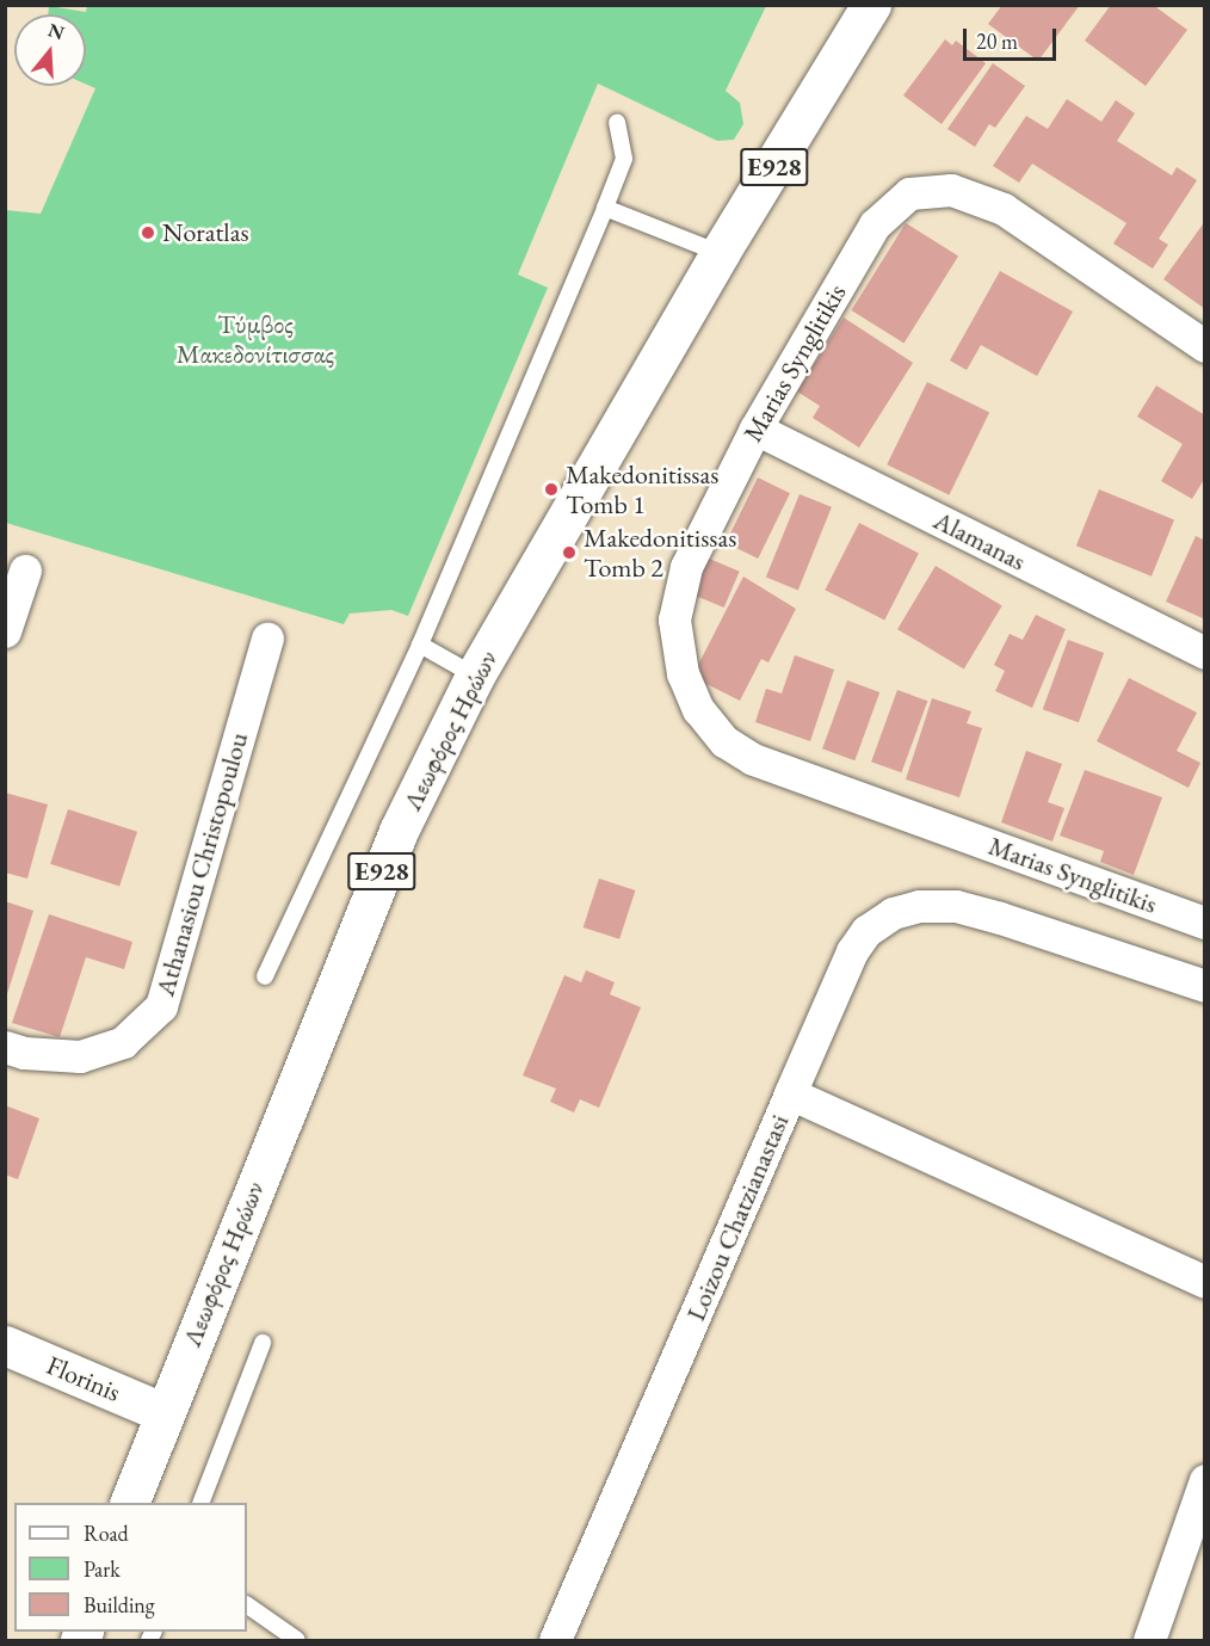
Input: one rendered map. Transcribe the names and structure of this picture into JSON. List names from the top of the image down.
{
  "streets": {
    "main road": ["E928", "Λεωφόρος Ηρώων", "Florinis"],
    "street": [
      "Marias Synglitikis",
      "Alamanas",
      "Athanasiou Christopoulou",
      "Loizou Chatzianastasi"
    ]
  },
  "crossings": [
    ["Marias Synglitikis", "Alamanas"],
    ["Λεωφόρος Ηρώων", "Florinis"]
  ],
  "parks": ["Τύμβος Μακεδονίτισσας"],
  "places": ["Noratlas", "Makedonitissas Tomb 1", "Makedonitissas Tomb 2"],
  "legend": ["Road", "Park", "Building"],
  "scale_bar": "20 m",
  "north": "top"
}
